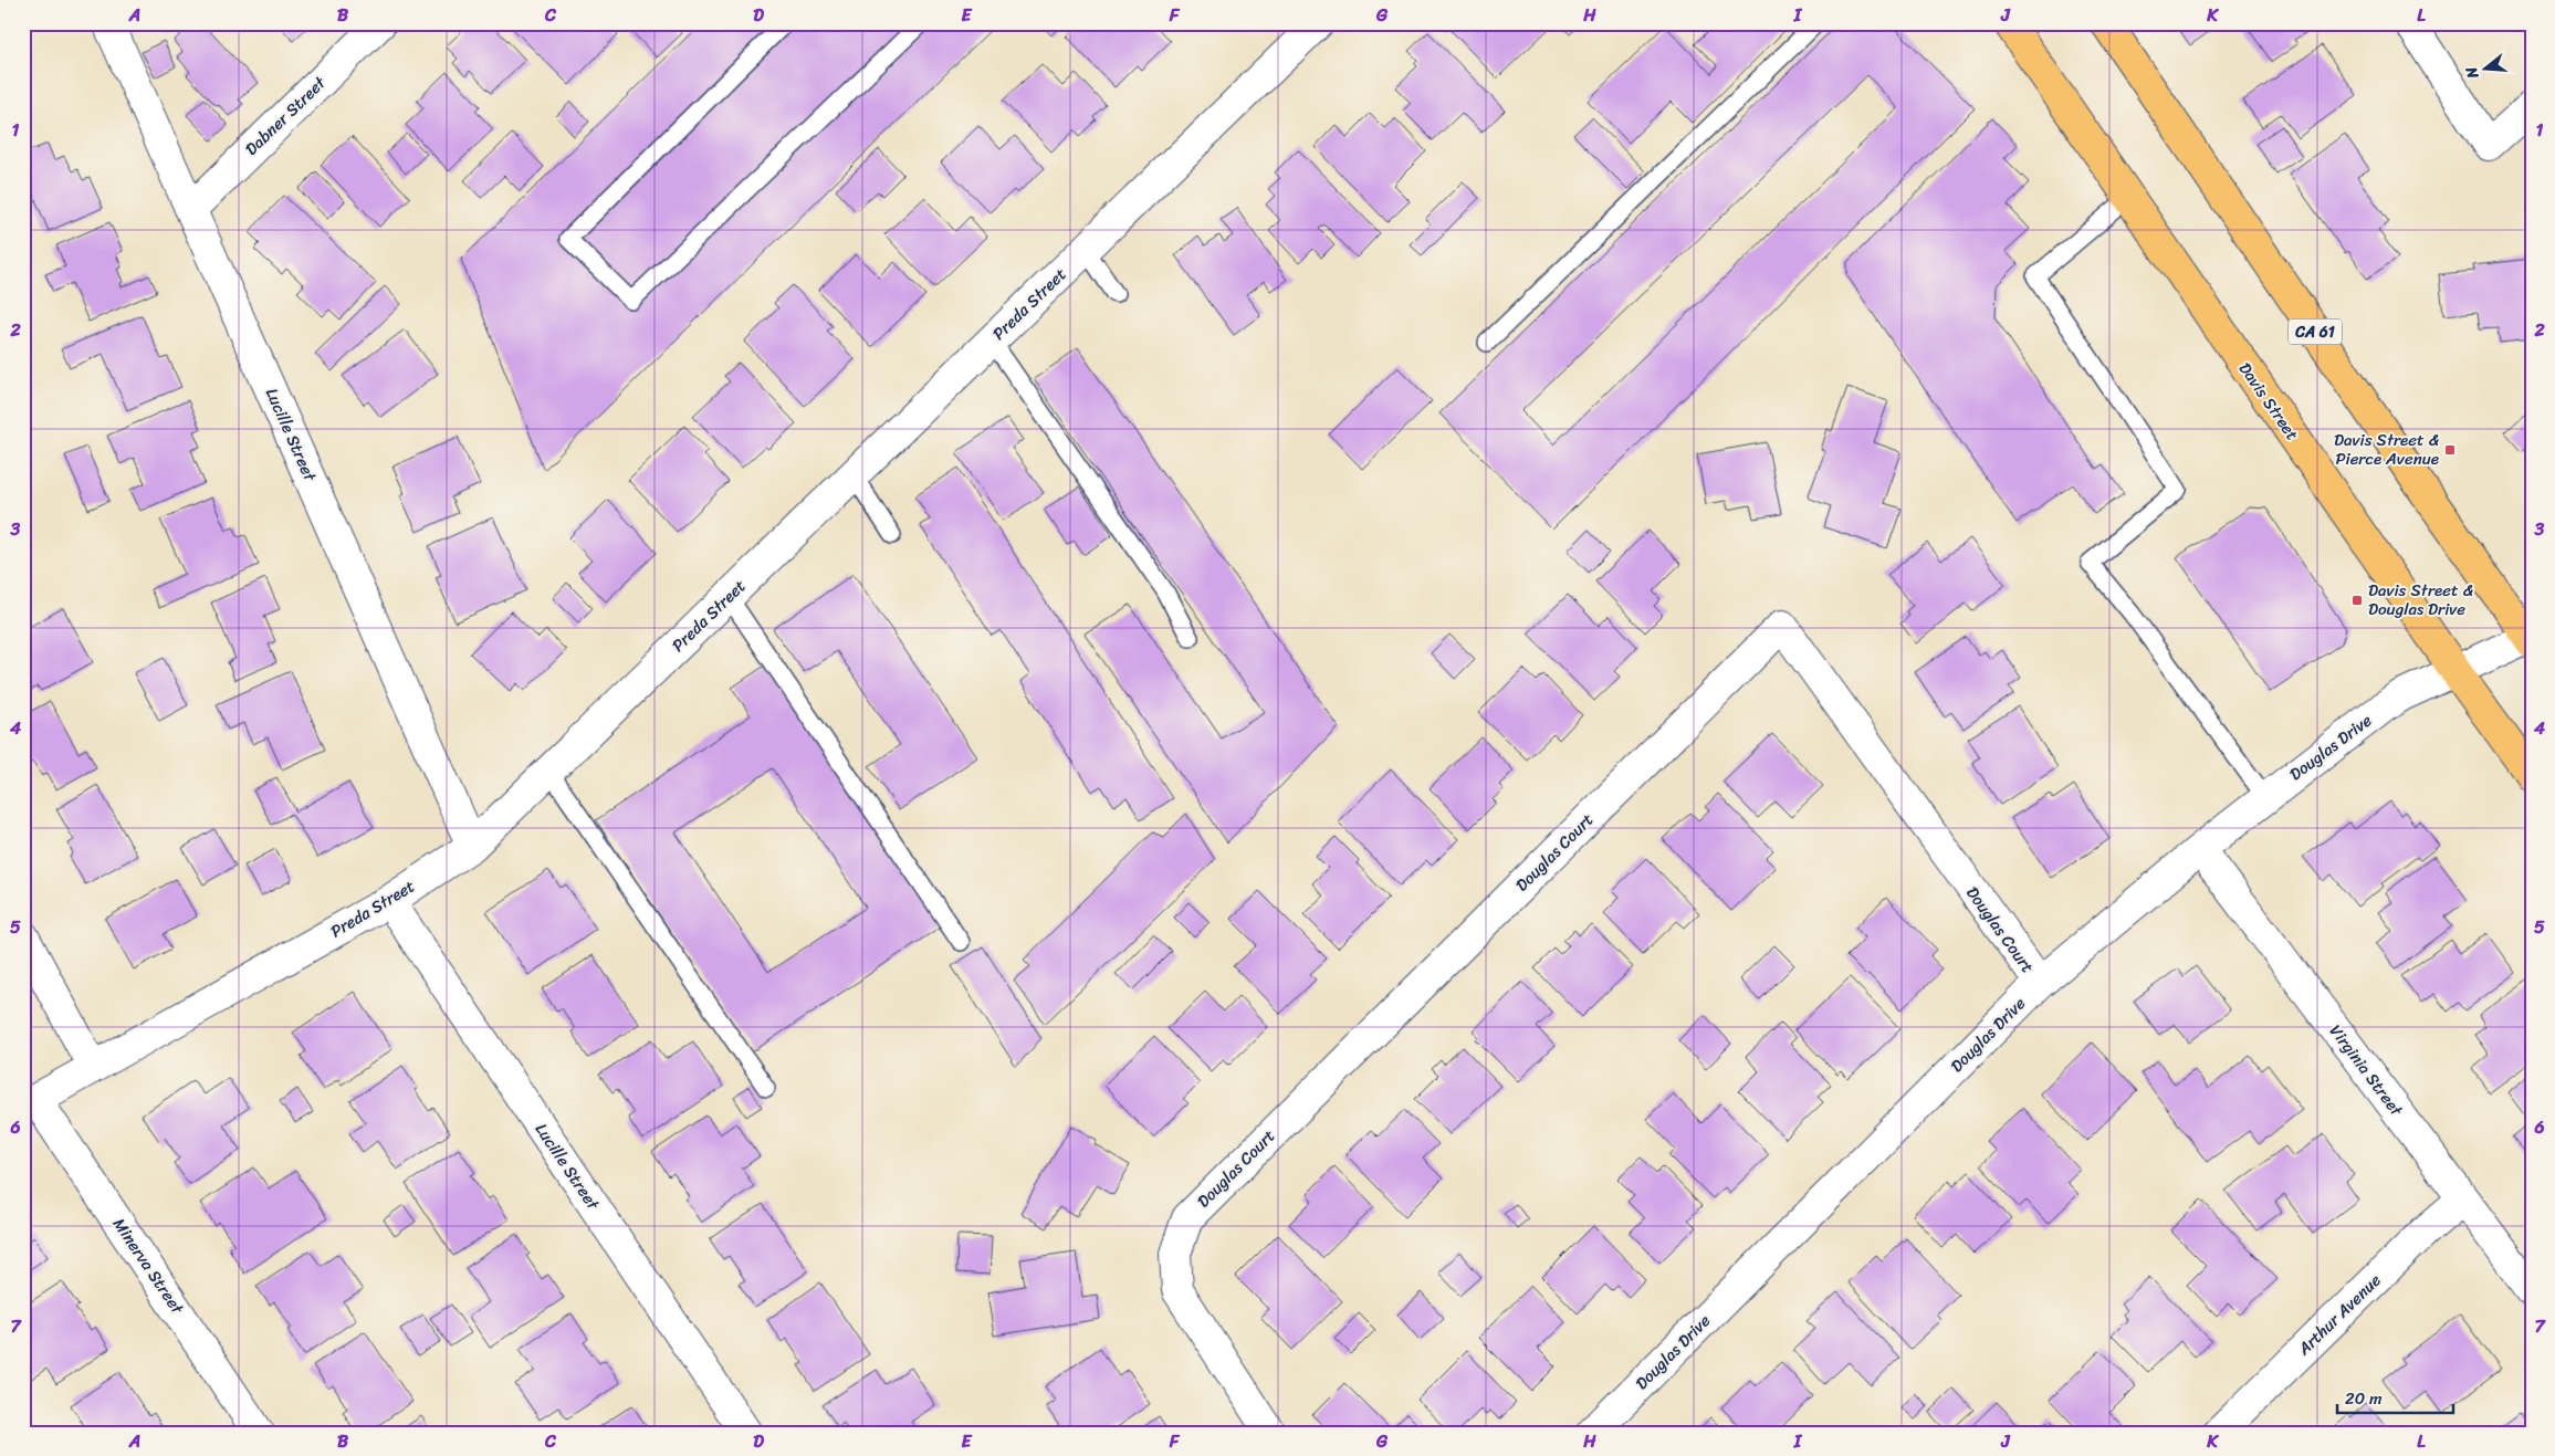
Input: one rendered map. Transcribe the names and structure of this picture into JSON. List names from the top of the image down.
{
  "streets": {
    "main road": ["CA 61", "Davis Street"],
    "street": [
      "Dabner Street",
      "Preda Street",
      "Lucille Street",
      "Douglas Drive",
      "Douglas Court",
      "Virginia Street",
      "Minerva Street",
      "Arthur Avenue"
    ]
  },
  "crossings": [
    ["Dabner Street", "Lucille Street"],
    ["Preda Street", "Lucille Street"],
    ["Preda Street", "Minerva Street"],
    ["CA 61", "Douglas Drive"],
    ["Davis Street", "Douglas Drive"],
    ["Douglas Drive", "Douglas Court"],
    ["Douglas Drive", "Virginia Street"],
    ["Virginia Street", "Arthur Avenue"]
  ],
  "places": {
    "transit": ["Davis Street & Pierce Avenue", "Davis Street & Douglas Drive"]
  },
  "scale_bar": "20 m",
  "north": "left",
  "grid": {
    "columns": [
      "A",
      "B",
      "C",
      "D",
      "E",
      "F",
      "G",
      "H",
      "I",
      "J",
      "K",
      "L"
    ],
    "rows": [
      "1",
      "2",
      "3",
      "4",
      "5",
      "6",
      "7"
    ]
  }
}
